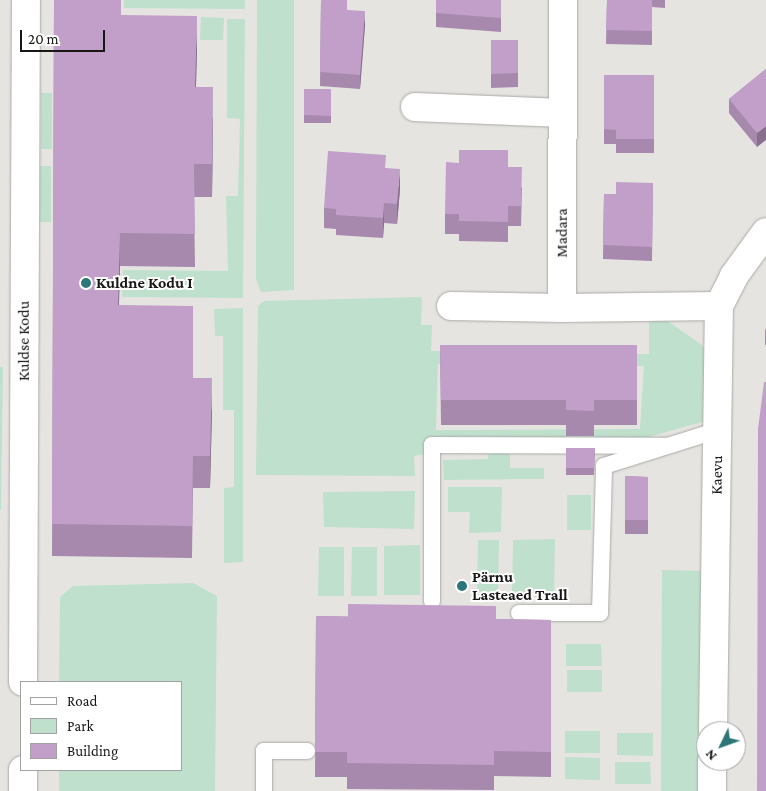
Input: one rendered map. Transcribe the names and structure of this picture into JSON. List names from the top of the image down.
{
  "streets": {
    "street": ["Madara", "Kuldse Kodu", "Kaevu"]
  },
  "places": ["Kuldne Kodu I", "Pärnu Lasteaed Trall"],
  "legend": ["Road", "Park", "Building"],
  "scale_bar": "20 m",
  "north": "bottom left"
}
